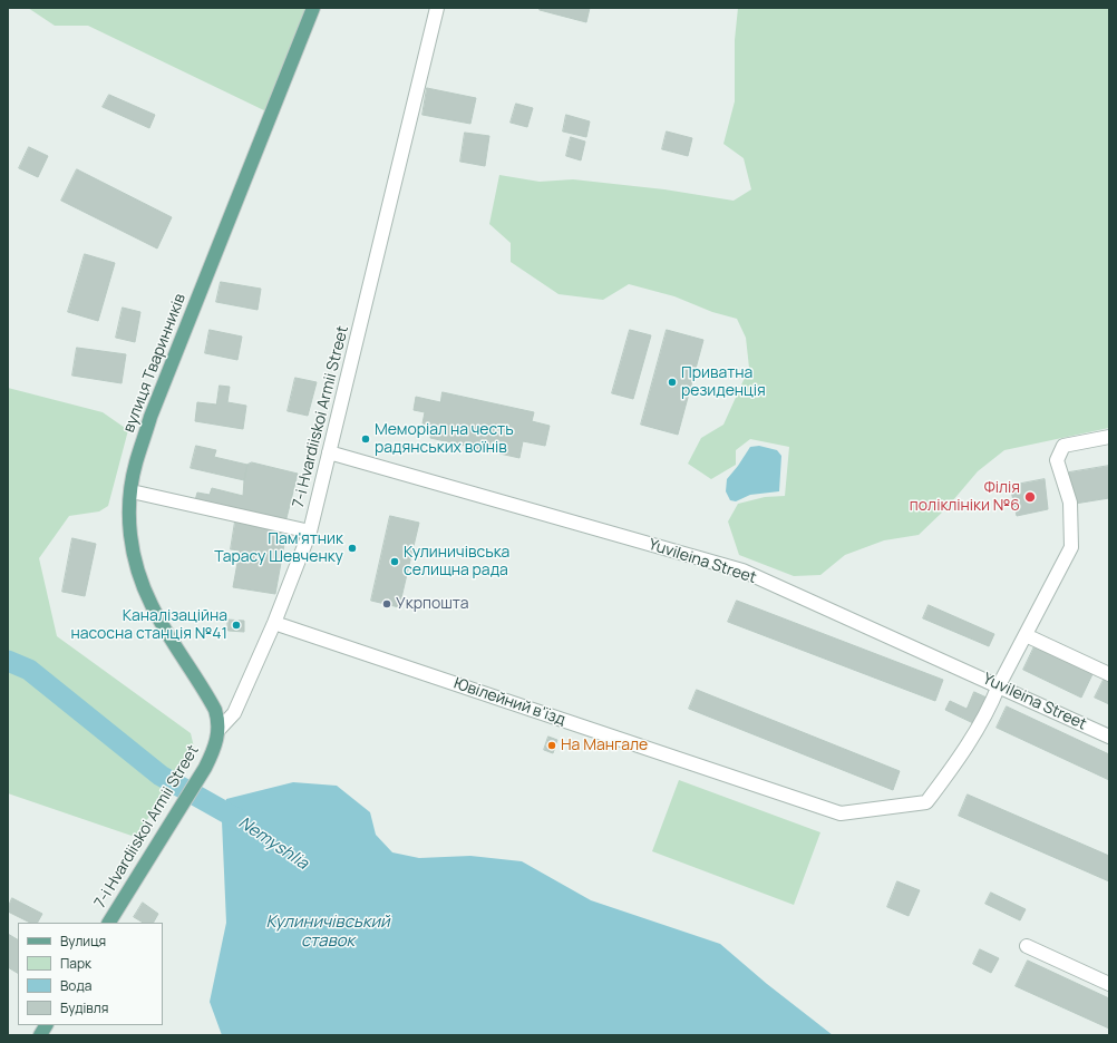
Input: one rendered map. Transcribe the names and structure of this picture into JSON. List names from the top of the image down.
{
  "streets": {
    "main road": ["вулиця Тваринників", "7-i Hvardiiskoi Armii Street"],
    "street": ["Yuvileina Street", "Ювілейний в'їзд"]
  },
  "crossings": [
    ["вулиця Тваринників", "7-i Hvardiiskoi Armii Street"],
    ["7-i Hvardiiskoi Armii Street", "Yuvileina Street"],
    ["7-i Hvardiiskoi Armii Street", "Ювілейний в'їзд"],
    ["Yuvileina Street", "Ювілейний в'їзд"]
  ],
  "water": ["Nemyshlia", "Кулиничівський ставок"],
  "places": [
    "Приватна резиденція",
    "Меморіал на честь радянських воїнів",
    "Філія поліклініки №6",
    "Пам'ятник Тарасу Шевченку",
    "Кулиничівська селищна рада",
    "Укрпошта",
    "Каналізаційна насосна станція №41",
    "На Мангале"
  ],
  "legend": [
    "Вулиця",
    "Парк",
    "Вода",
    "Будівля"
  ]
}
